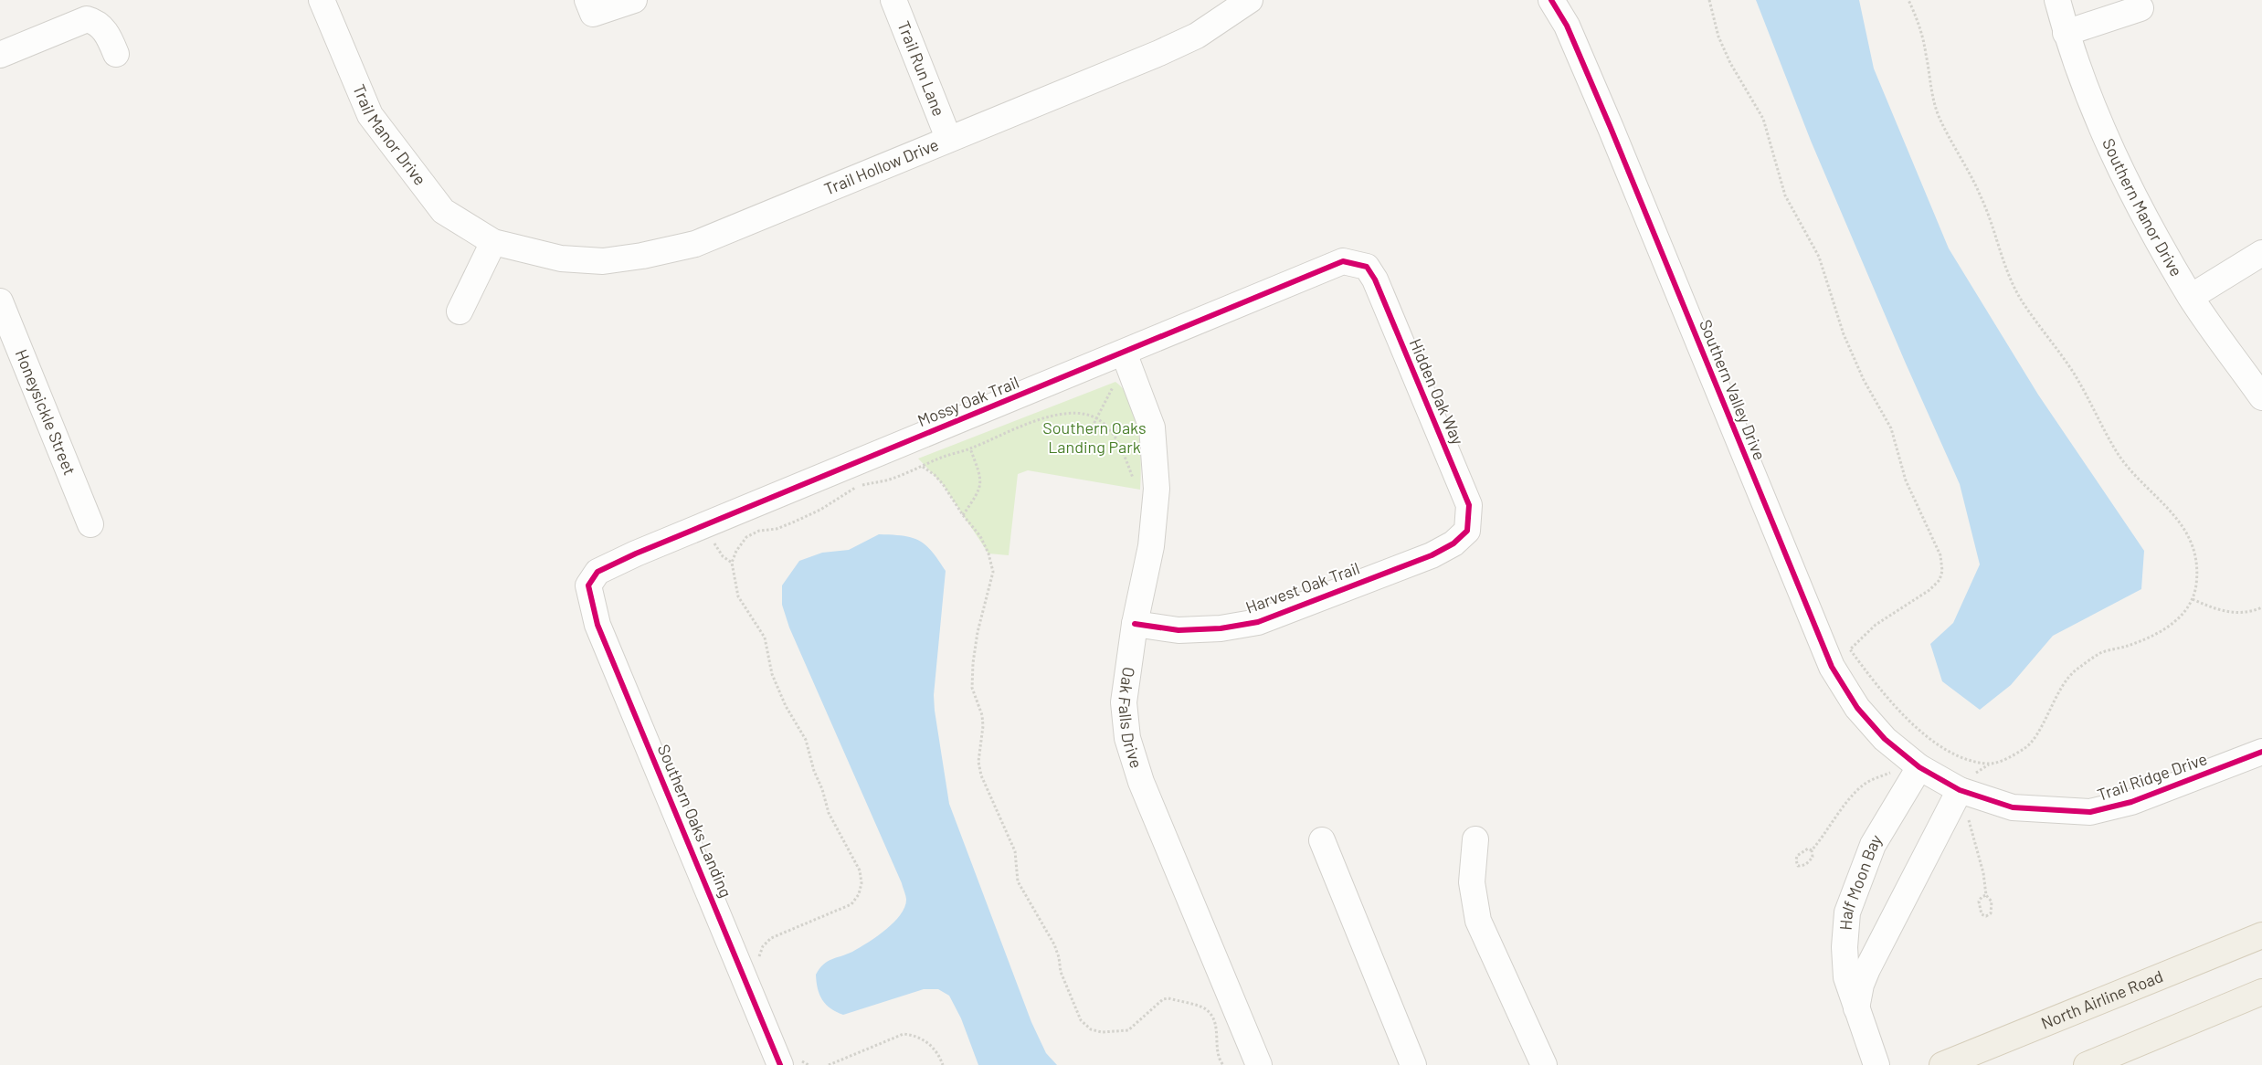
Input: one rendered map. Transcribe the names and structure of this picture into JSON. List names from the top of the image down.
{
  "streets": {
    "main road": ["North Airline Road"],
    "street": [
      "Trail Run Lane",
      "Trail Manor Drive",
      "Trail Hollow Drive",
      "Southern Manor Drive",
      "Southern Valley Drive",
      "Hidden Oak Way",
      "Mossy Oak Trail",
      "Honeysickle Street",
      "Harvest Oak Trail",
      "Oak Falls Drive",
      "Trail Ridge Drive",
      "Southern Oaks Landing",
      "Half Moon Bay"
    ]
  },
  "crossings": [
    ["Trail Run Lane", "Trail Hollow Drive"],
    ["Trail Manor Drive", "Trail Hollow Drive"],
    ["Southern Valley Drive", "Trail Ridge Drive"],
    ["Southern Valley Drive", "Half Moon Bay"],
    ["Hidden Oak Way", "Mossy Oak Trail"],
    ["Hidden Oak Way", "Harvest Oak Trail"],
    ["Mossy Oak Trail", "Oak Falls Drive"],
    ["Mossy Oak Trail", "Southern Oaks Landing"],
    ["Harvest Oak Trail", "Oak Falls Drive"],
    ["Trail Ridge Drive", "Half Moon Bay"]
  ],
  "parks": ["Southern Oaks Landing Park"]
}
